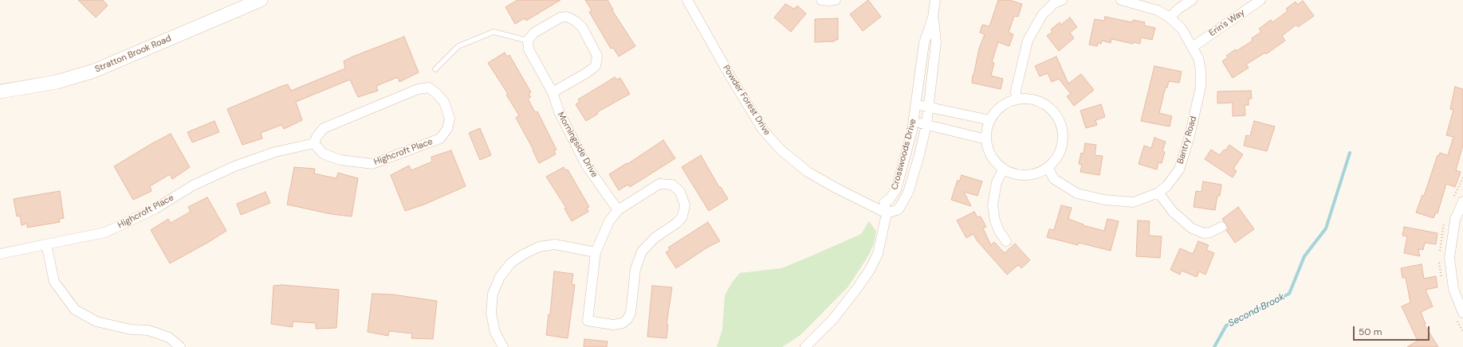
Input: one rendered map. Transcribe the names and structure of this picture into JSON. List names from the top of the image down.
{
  "streets": {
    "street": [
      "Erin's Way",
      "Stratton Brook Road",
      "Powder Forest Drive",
      "Bantry Road",
      "Morningside Drive",
      "Highcroft Place",
      "Crosswoods Drive"
    ]
  },
  "crossings": [
    ["Erin's Way", "Bantry Road"],
    ["Powder Forest Drive", "Crosswoods Drive"]
  ],
  "water": ["Second Brook"],
  "scale_bar": "50 m"
}
